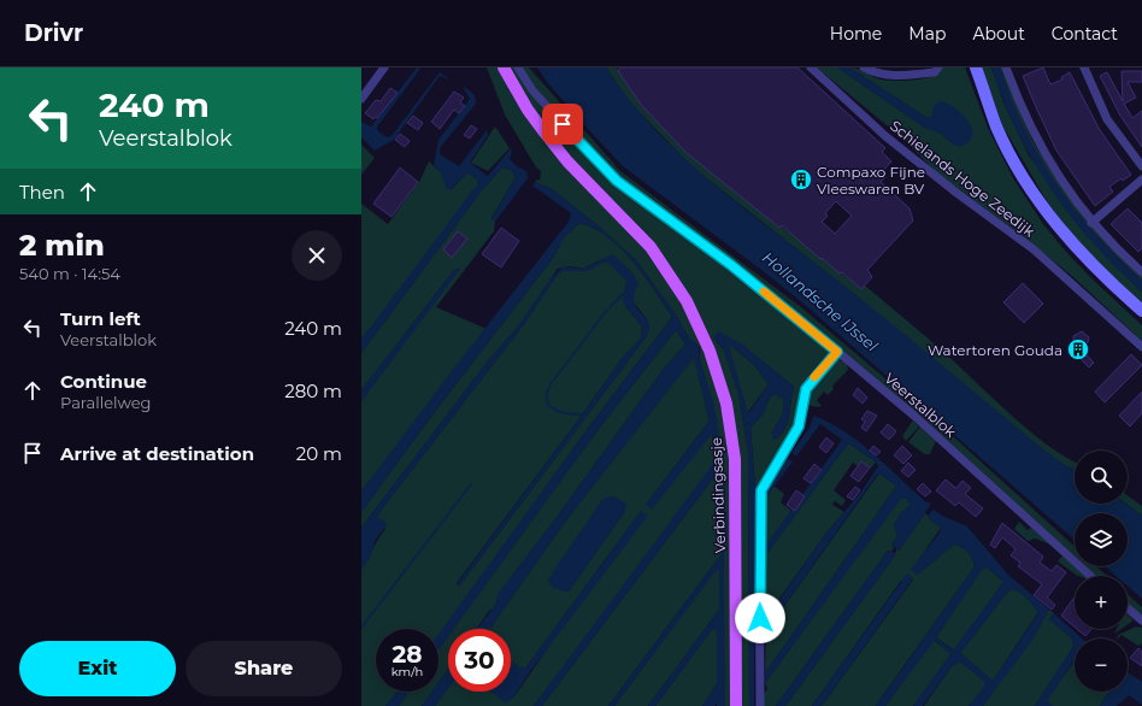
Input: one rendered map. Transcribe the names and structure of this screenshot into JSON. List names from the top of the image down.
{
  "streets": {
    "main road": ["Verbindingsasje"],
    "street": ["Schielands Hoge Zeedijk", "Veerstalblok"]
  },
  "water": ["Hollandsche IJssel"],
  "places": {
    "building": ["Compaxo Fijne Vleeswaren BV", "Watertoren Gouda"]
  },
  "page": {
    "header": "Drivr",
    "nav": [
      "Home",
      "Map",
      "About",
      "Contact"
    ],
    "turn": ["240 m", "Veerstalblok"],
    "then": "Then",
    "heading": ["2 min", "540 m · 14:54"],
    "list": [
      {
        "name": "Turn left",
        "note": "Veerstalblok",
        "value": "240 m"
      },
      {
        "name": "Continue",
        "note": "Parallelweg",
        "value": "280 m"
      },
      {
        "name": "Arrive at destination",
        "value": "20 m"
      }
    ],
    "map_buttons": ["+", "−"],
    "speed": "28 km/h",
    "limit": "30",
    "buttons": ["Exit", "Share"]
  }
}
